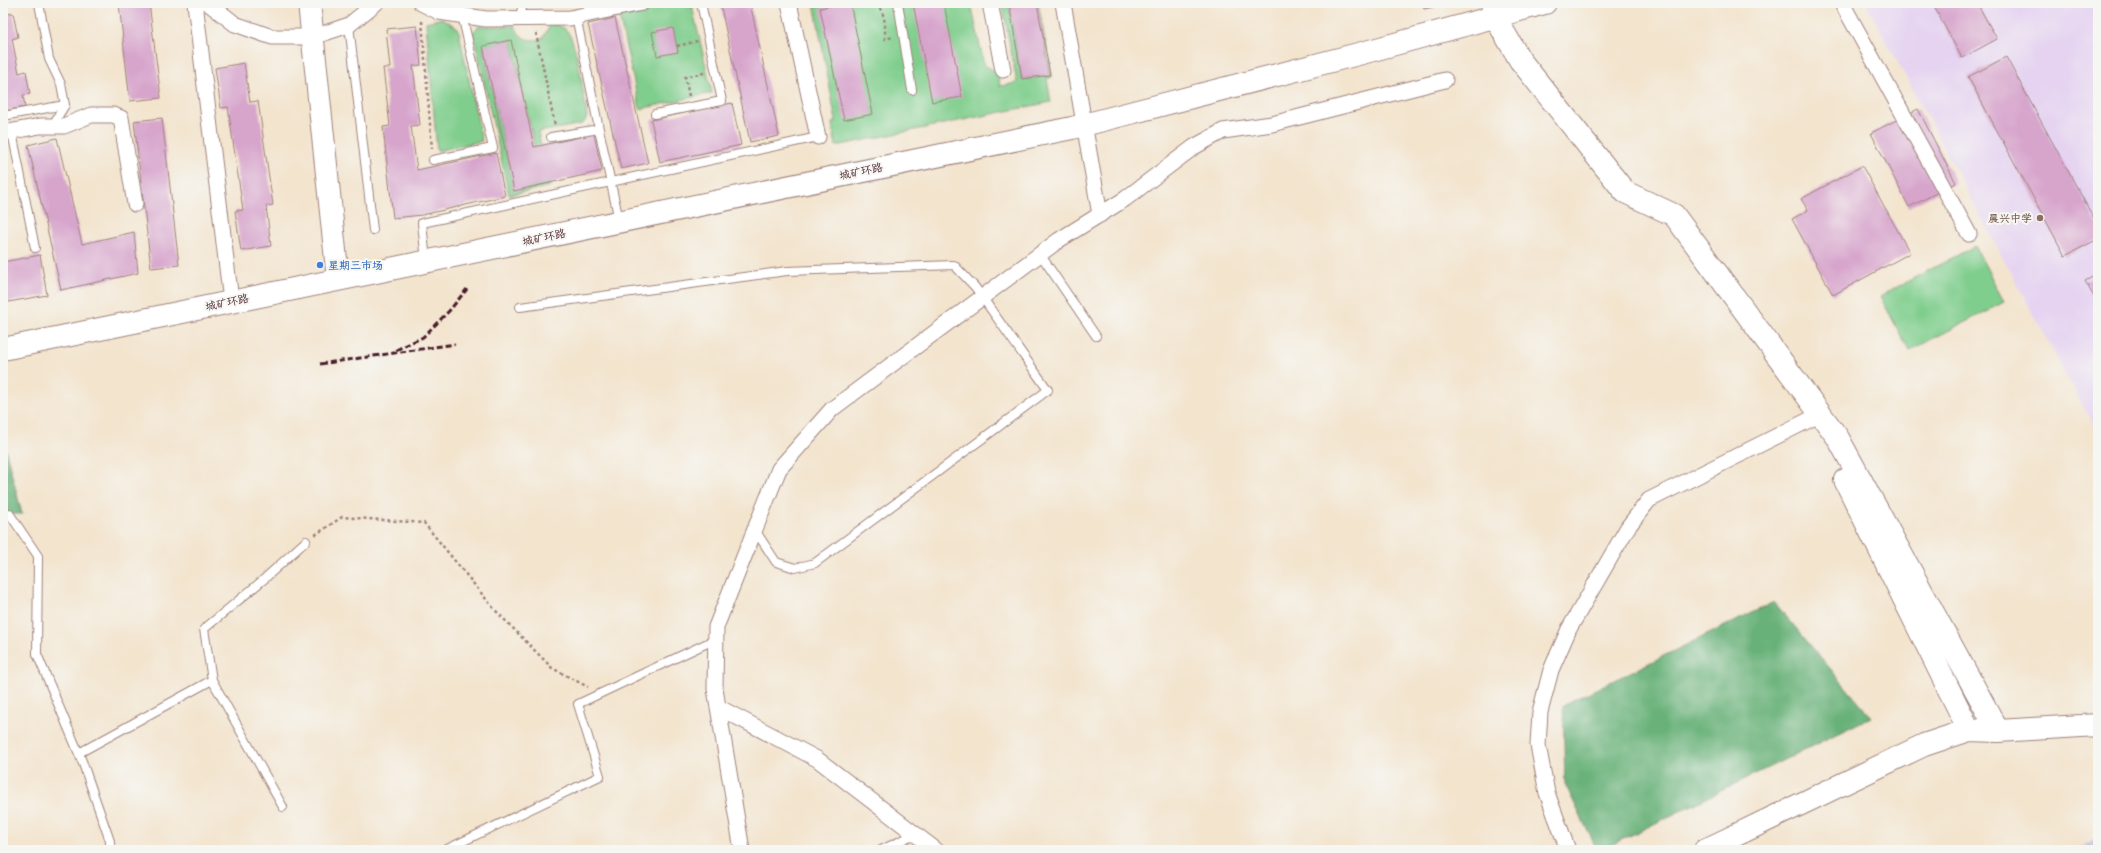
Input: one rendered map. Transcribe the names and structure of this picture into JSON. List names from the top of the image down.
{
  "streets": {
    "street": ["城矿环路"]
  },
  "places": ["晨兴中学", "星期三市场"]
}
